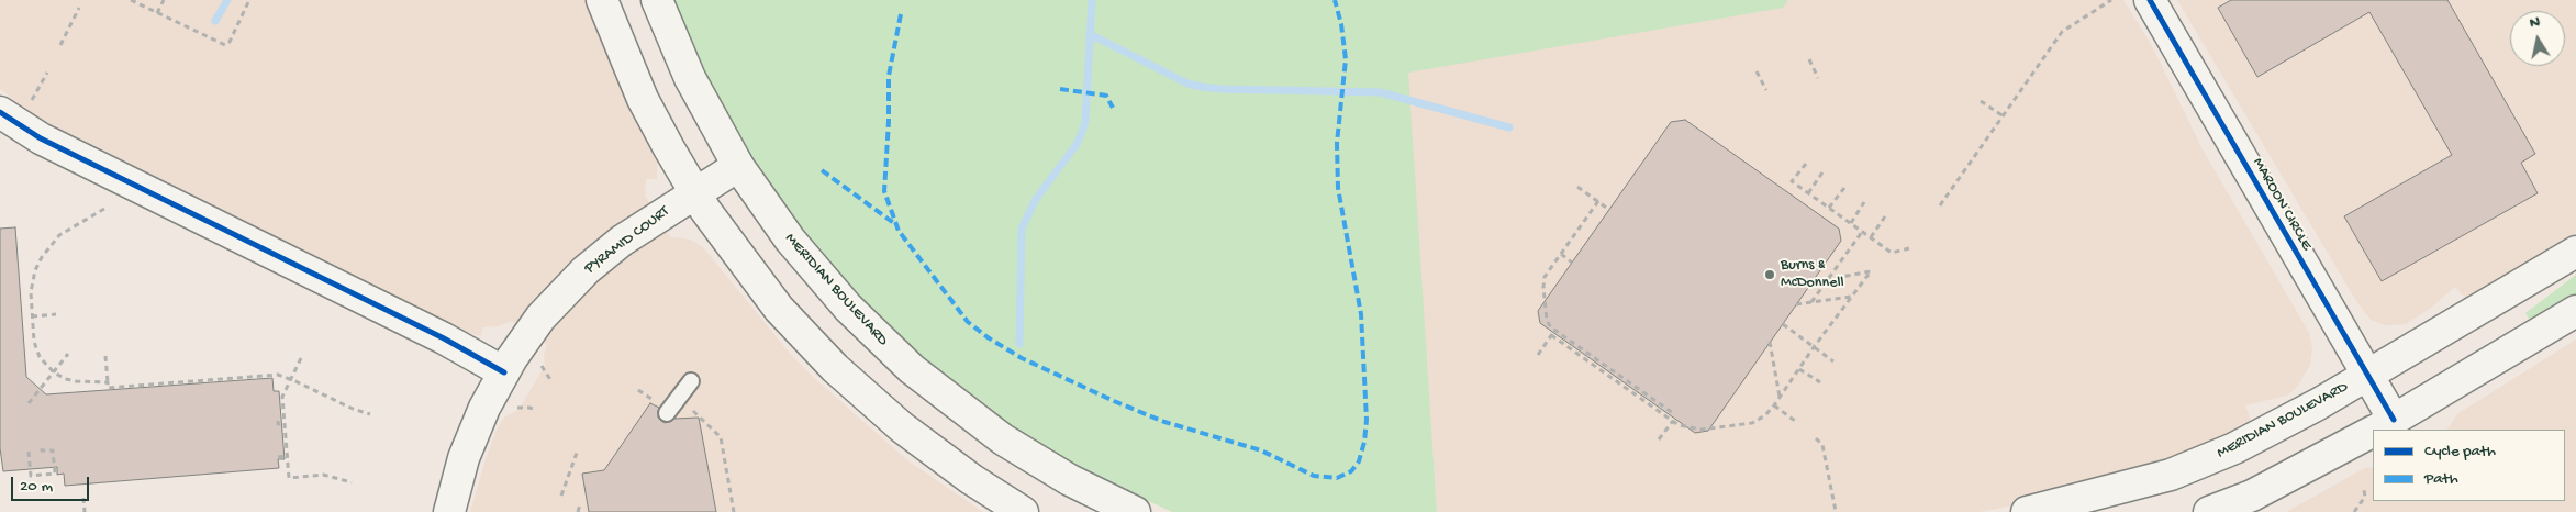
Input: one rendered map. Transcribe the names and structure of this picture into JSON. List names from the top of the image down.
{
  "streets": {
    "main road": ["MAROON CIRCLE", "PYRAMID COURT", "MERIDIAN BOULEVARD"]
  },
  "crossings": [
    ["MAROON CIRCLE", "MERIDIAN BOULEVARD"],
    ["PYRAMID COURT", "MERIDIAN BOULEVARD"]
  ],
  "places": ["Burns & McDonnell"],
  "legend": ["Cycle path", "Path"],
  "scale_bar": "20 m",
  "north": "top"
}
